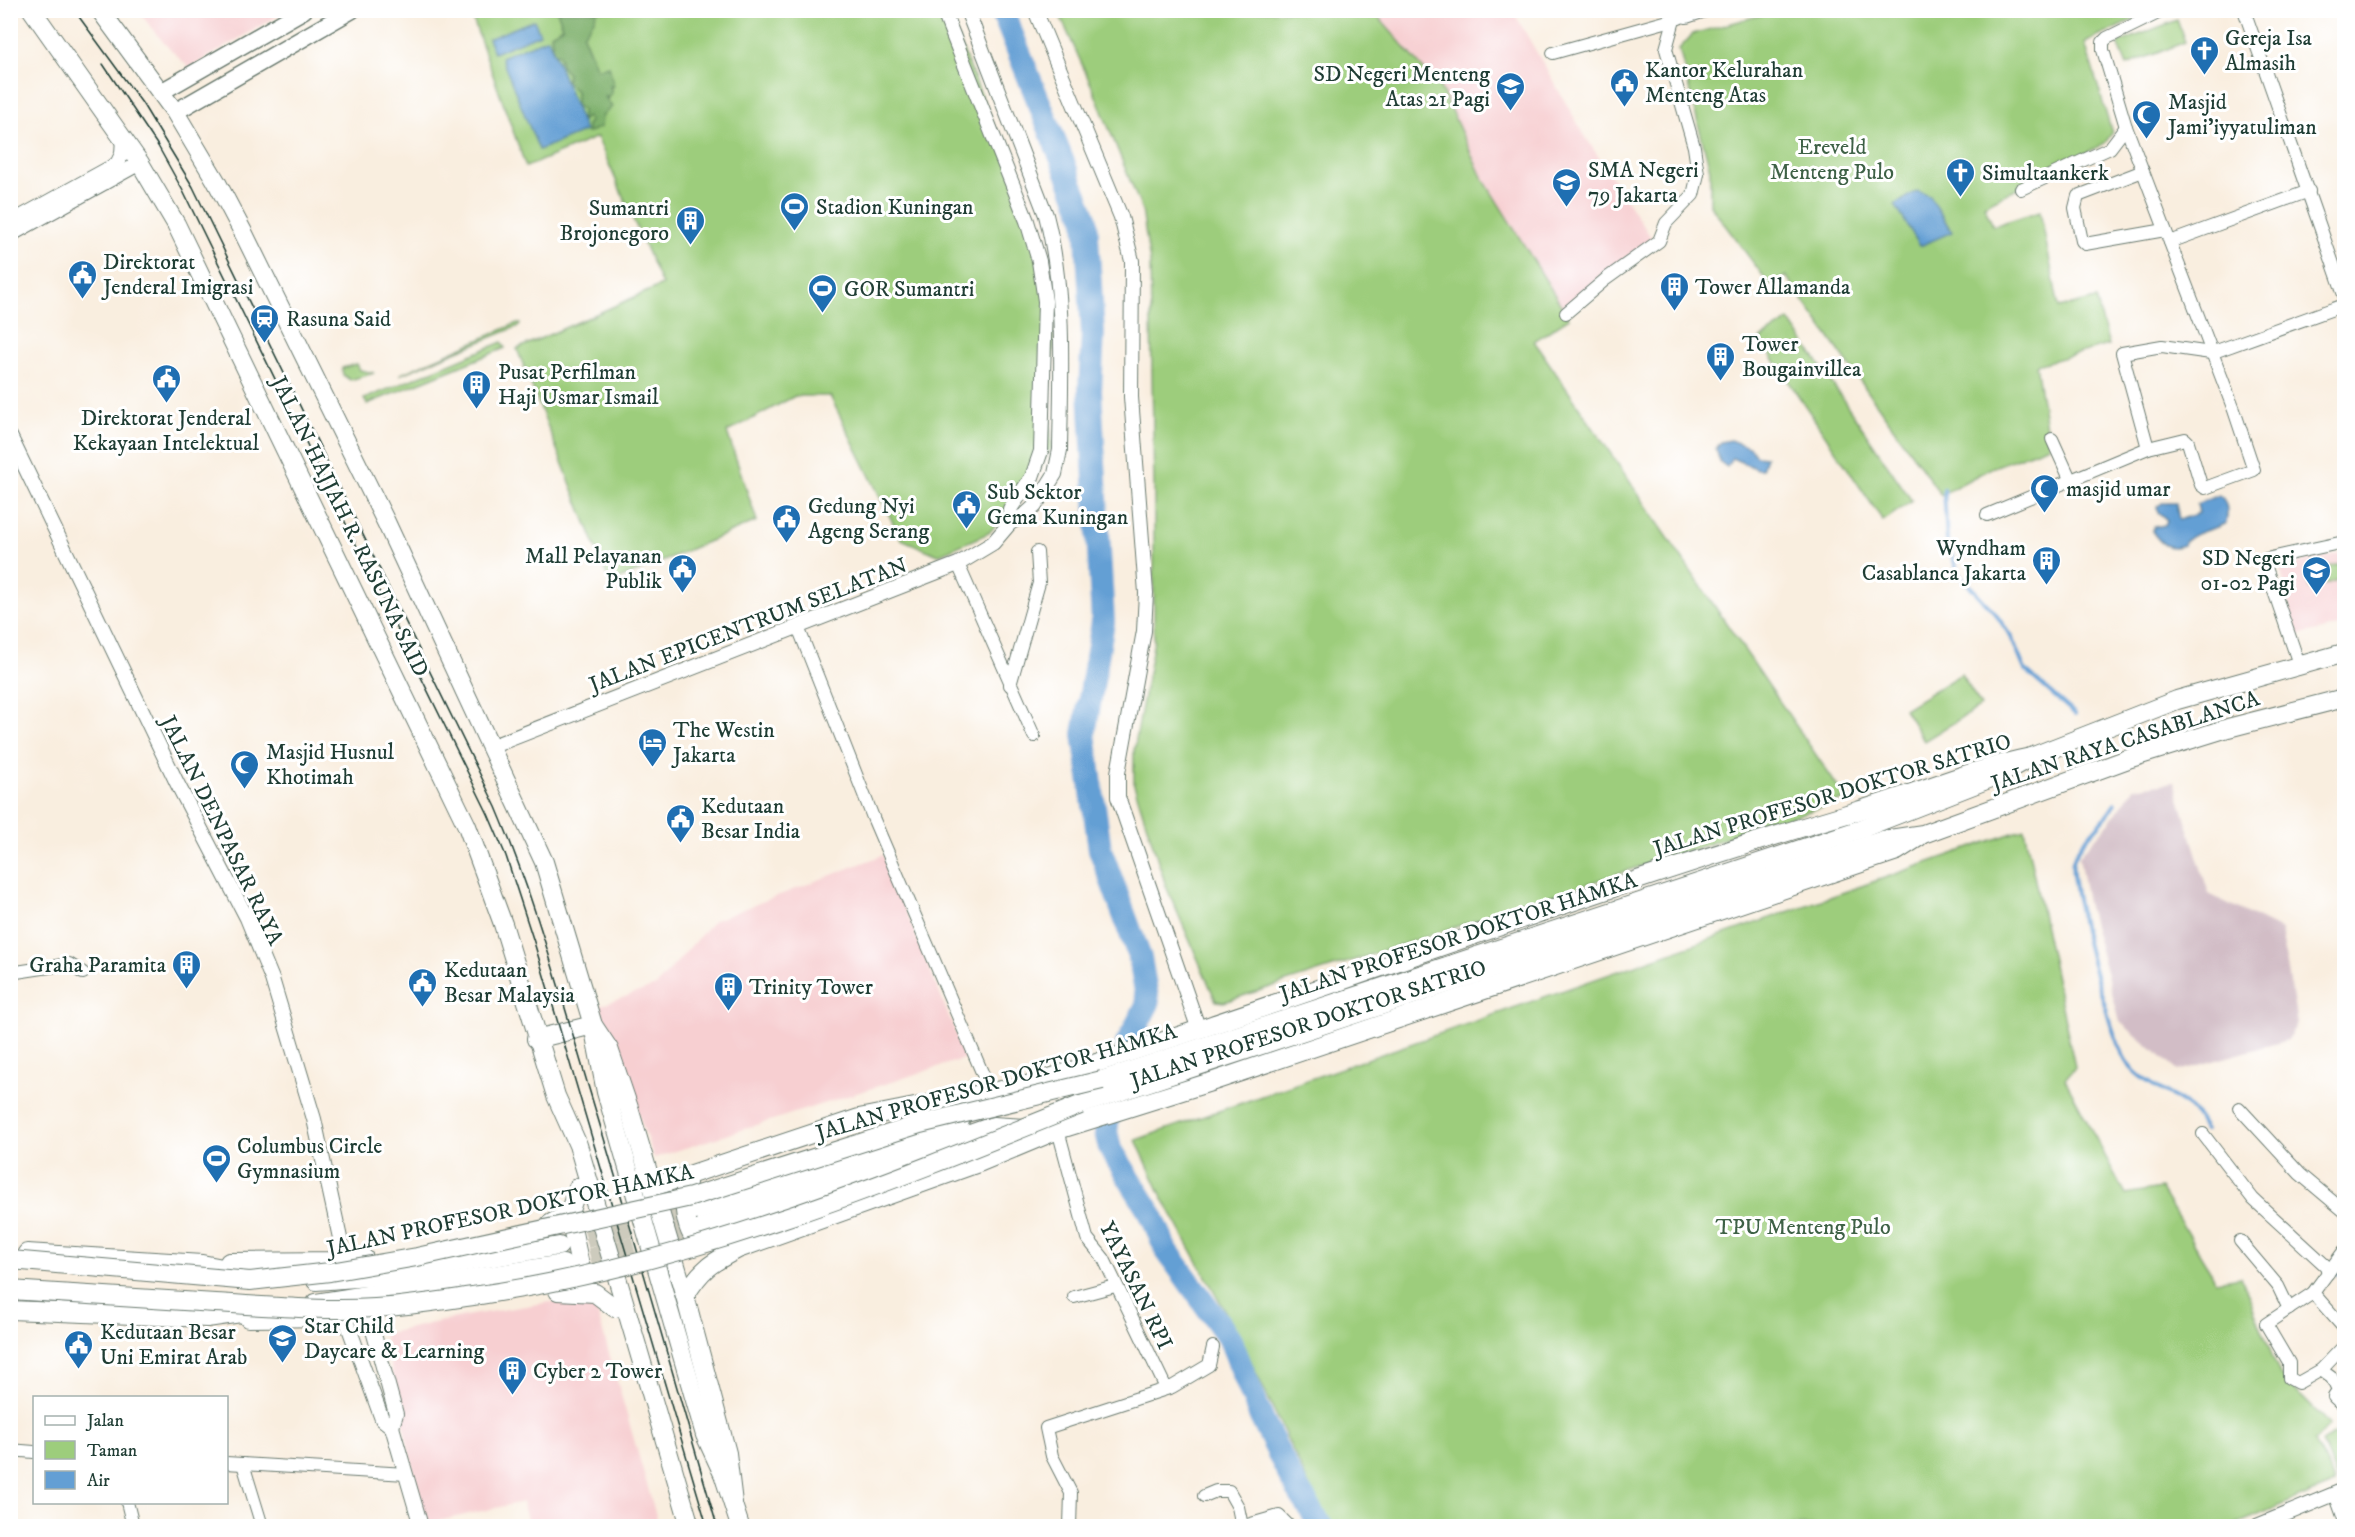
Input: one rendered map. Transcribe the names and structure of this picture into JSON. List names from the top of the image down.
{
  "streets": {
    "main road": [
      "JALAN HAJJAH R. RASUNA SAID",
      "JALAN RAYA CASABLANCA",
      "JALAN PROFESOR DOKTOR SATRIO",
      "JALAN PROFESOR DOKTOR HAMKA"
    ],
    "street": ["JALAN EPICENTRUM SELATAN", "JALAN DENPASAR RAYA", "YAYASAN RPI"]
  },
  "crossings": [
    ["JALAN HAJJAH R. RASUNA SAID", "JALAN EPICENTRUM SELATAN"],
    ["JALAN RAYA CASABLANCA", "JALAN PROFESOR DOKTOR SATRIO"],
    ["JALAN RAYA CASABLANCA", "JALAN PROFESOR DOKTOR HAMKA"],
    ["JALAN PROFESOR DOKTOR SATRIO", "JALAN PROFESOR DOKTOR HAMKA"],
    ["JALAN PROFESOR DOKTOR SATRIO", "YAYASAN RPI"]
  ],
  "parks": ["Ereveld Menteng Pulo", "TPU Menteng Pulo"],
  "places": {
    "church": ["Gereja Isa Almasih", "Simultaankerk"],
    "public building": [
      "Kantor Kelurahan Menteng Atas",
      "Direktorat Jenderal Imigrasi",
      "Direktorat Jenderal Kekayaan Intelektual",
      "Sub Sektor Gema Kuningan",
      "Gedung Nyi Ageng Serang",
      "Mall Pelayanan Publik",
      "Kedutaan Besar India",
      "Kedutaan Besar Malaysia",
      "Kedutaan Besar Uni Emirat Arab"
    ],
    "school or university": [
      "SD Negeri Menteng Atas 21 Pagi",
      "SMA Negeri 79 Jakarta",
      "SD Negeri 01-02 Pagi",
      "Star Child Daycare & Learning"
    ],
    "mosque": ["Masjid Jami'iyyatuliman", "masjid umar", "Masjid Husnul Khotimah"],
    "sports": ["Stadion Kuningan", "GOR Sumantri", "Columbus Circle Gymnasium"],
    "building": [
      "Sumantri Brojonegoro",
      "Tower Allamanda",
      "Tower Bougainvillea",
      "Pusat Perfilman Haji Usmar Ismail",
      "Wyndham Casablanca Jakarta",
      "Graha Paramita",
      "Trinity Tower",
      "Cyber 2 Tower"
    ],
    "station": ["Rasuna Said"],
    "hotel": ["The Westin Jakarta"]
  },
  "legend": ["Jalan", "Taman", "Air"]
}
